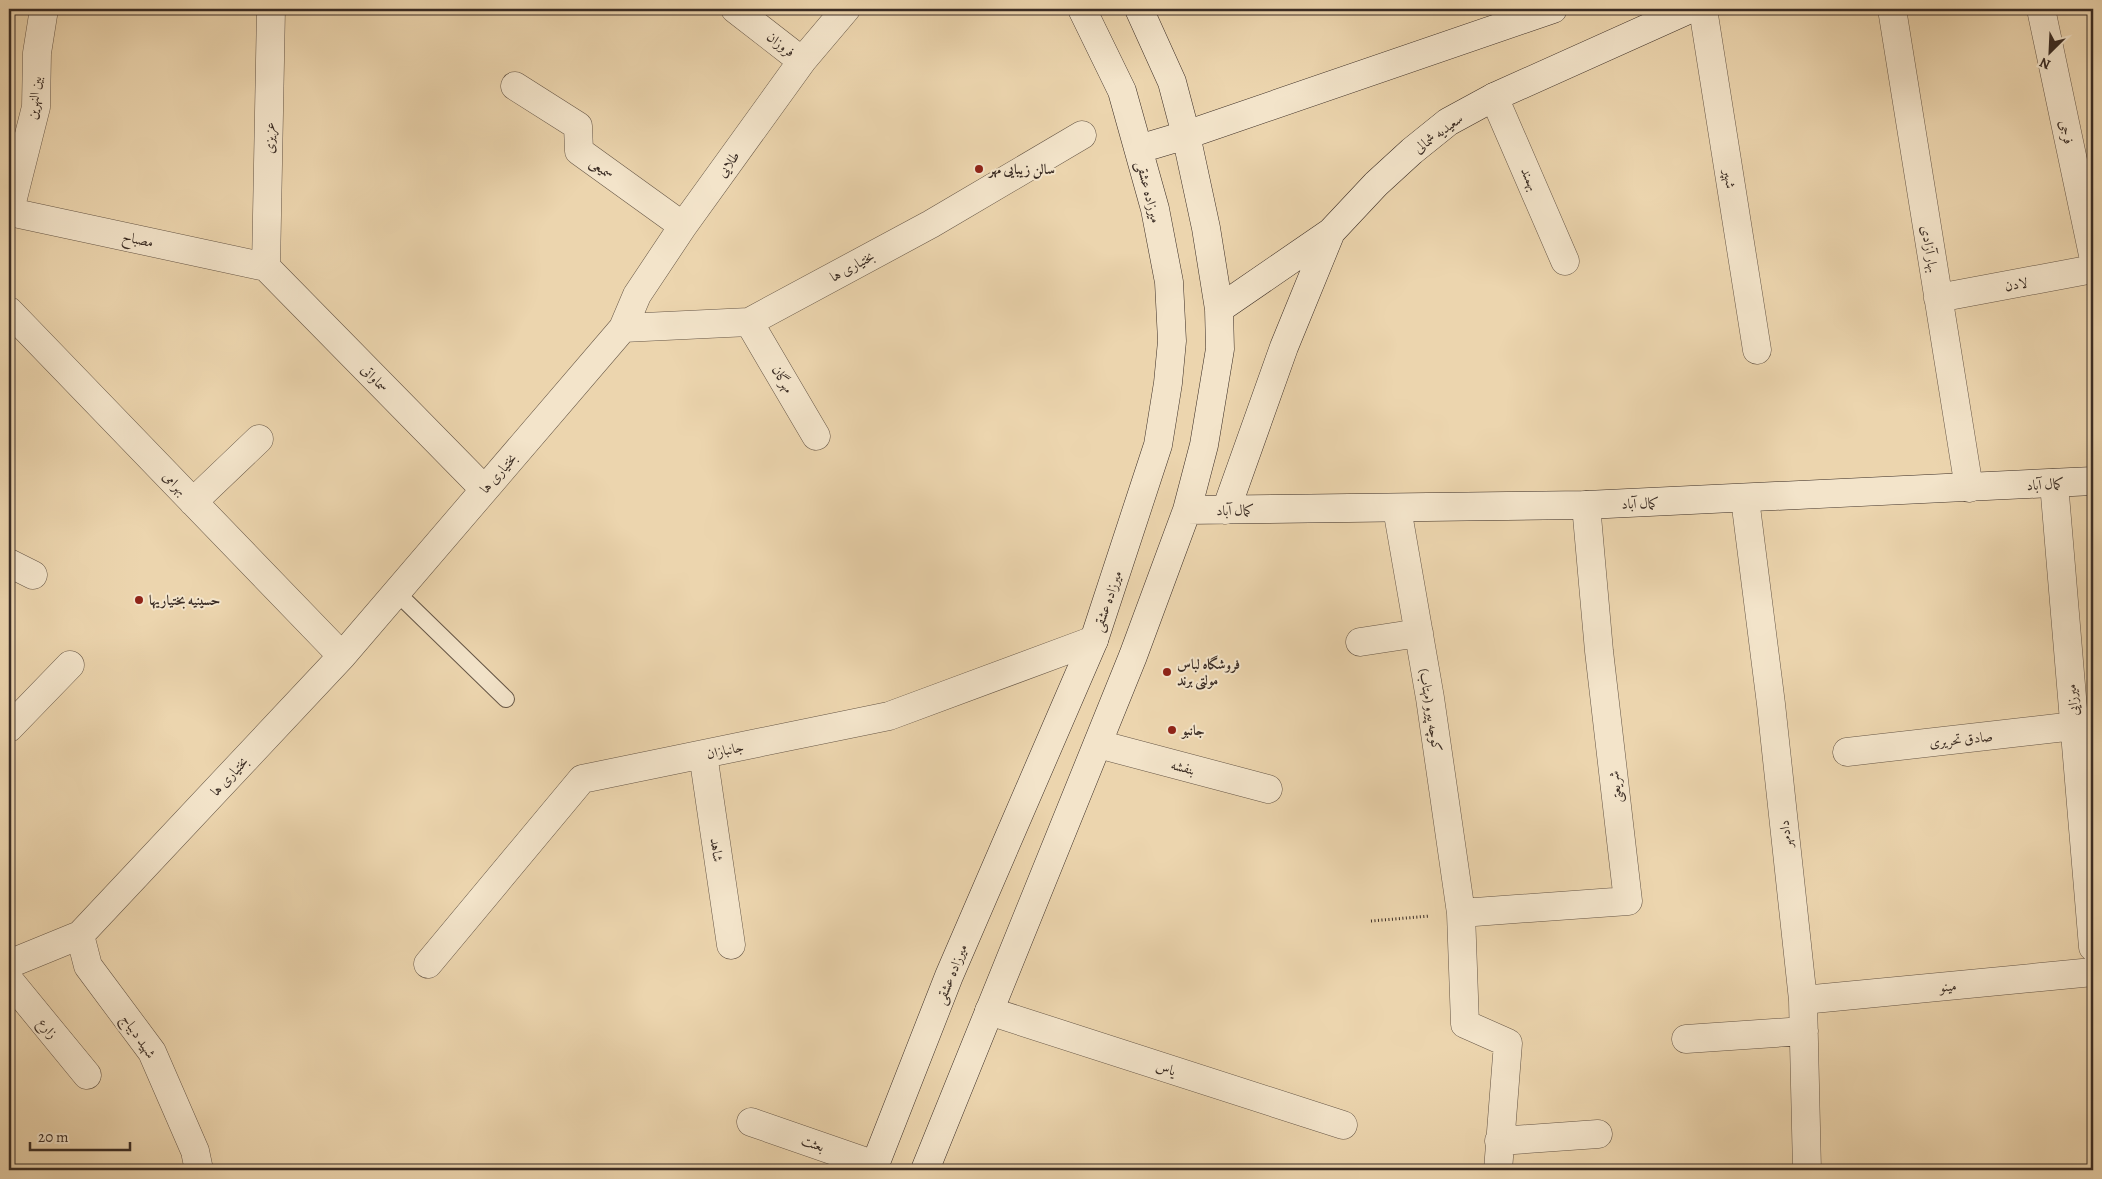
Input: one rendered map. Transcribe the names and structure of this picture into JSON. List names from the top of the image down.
{
  "streets": {
    "street": [
      "فروزان",
      "بین النهرین",
      "فرجی",
      "سعیدیه شمالی",
      "عزیزی",
      "طلایی",
      "سمیعی",
      "بهمند",
      "شهپر",
      "میرزاده عشقی",
      "مصباح",
      "بهار آزادی",
      "بختیاری ها",
      "لادن",
      "سماواتی",
      "مهرگان",
      "بهرامی",
      "کمال آباد",
      "میرزایی",
      "کوچه پیرو (مهتاب)",
      "صادق تحریری",
      "جانبازان",
      "بنفشه",
      "شریعتی",
      "دادمهر",
      "شاهد",
      "مینو",
      "زارع",
      "شهید دیباج",
      "یاس",
      "بعثت"
    ]
  },
  "crossings": [
    ["فروزان", "طلایی"],
    ["بین النهرین", "مصباح"],
    ["سعیدیه شمالی", "بهمند"],
    ["عزیزی", "مصباح"],
    ["عزیزی", "سماواتی"],
    ["طلایی", "سمیعی"],
    ["طلایی", "بختیاری ها"],
    ["میرزاده عشقی", "جانبازان"],
    ["میرزاده عشقی", "بعثت"],
    ["مصباح", "سماواتی"],
    ["بهار آزادی", "لادن"],
    ["بهار آزادی", "کمال آباد"],
    ["بختیاری ها", "سماواتی"],
    ["بختیاری ها", "مهرگان"],
    ["بختیاری ها", "بهرامی"],
    ["بختیاری ها", "شهید دیباج"],
    ["کمال آباد", "میرزایی"],
    ["کمال آباد", "کوچه پیرو (مهتاب)"],
    ["کمال آباد", "شریعتی"],
    ["کمال آباد", "دادمهر"],
    ["میرزایی", "صادق تحریری"],
    ["کوچه پیرو (مهتاب)", "شریعتی"],
    ["جانبازان", "شاهد"],
    ["دادمهر", "مینو"]
  ],
  "places": [
    "سالن زیبایی مهر",
    "حسینیه بختیاریها",
    "فروشگاه لباس مولتی برند",
    "جانبو"
  ],
  "scale_bar": "20 m",
  "north": "bottom left"
}
